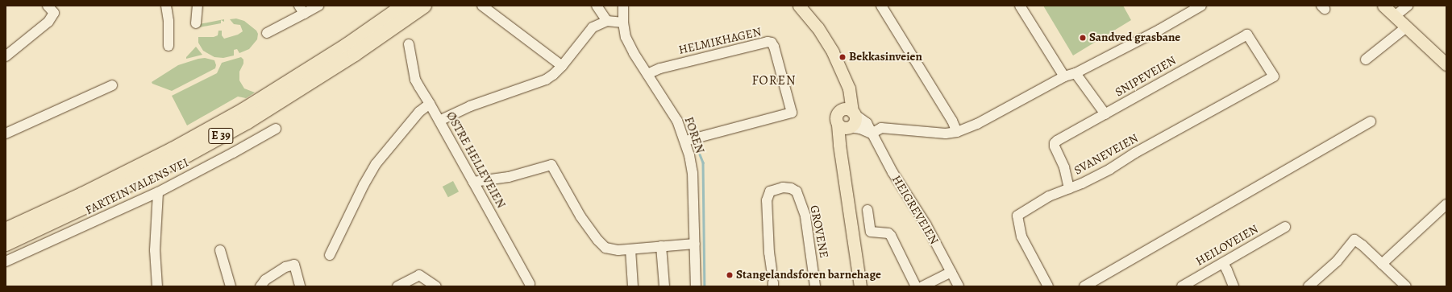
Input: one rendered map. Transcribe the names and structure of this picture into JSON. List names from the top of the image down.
{
  "streets": {
    "highway": ["E 39"],
    "street": [
      "HELMIKHAGEN",
      "SNIPEVEIEN",
      "FOREN",
      "SVANEVEIEN",
      "ØSTRE HELLEVEIEN",
      "FARTEIN VALENS VEI",
      "HEIGREVEIEN",
      "GROVENE",
      "HEILOVEIEN"
    ]
  },
  "crossings": [
    ["HELMIKHAGEN", "FOREN"],
    ["SNIPEVEIEN", "SVANEVEIEN"]
  ],
  "districts": ["FOREN"],
  "places": ["Sandved grasbane", "Bekkasinveien", "Stangelandsforen barnehage"]
}
